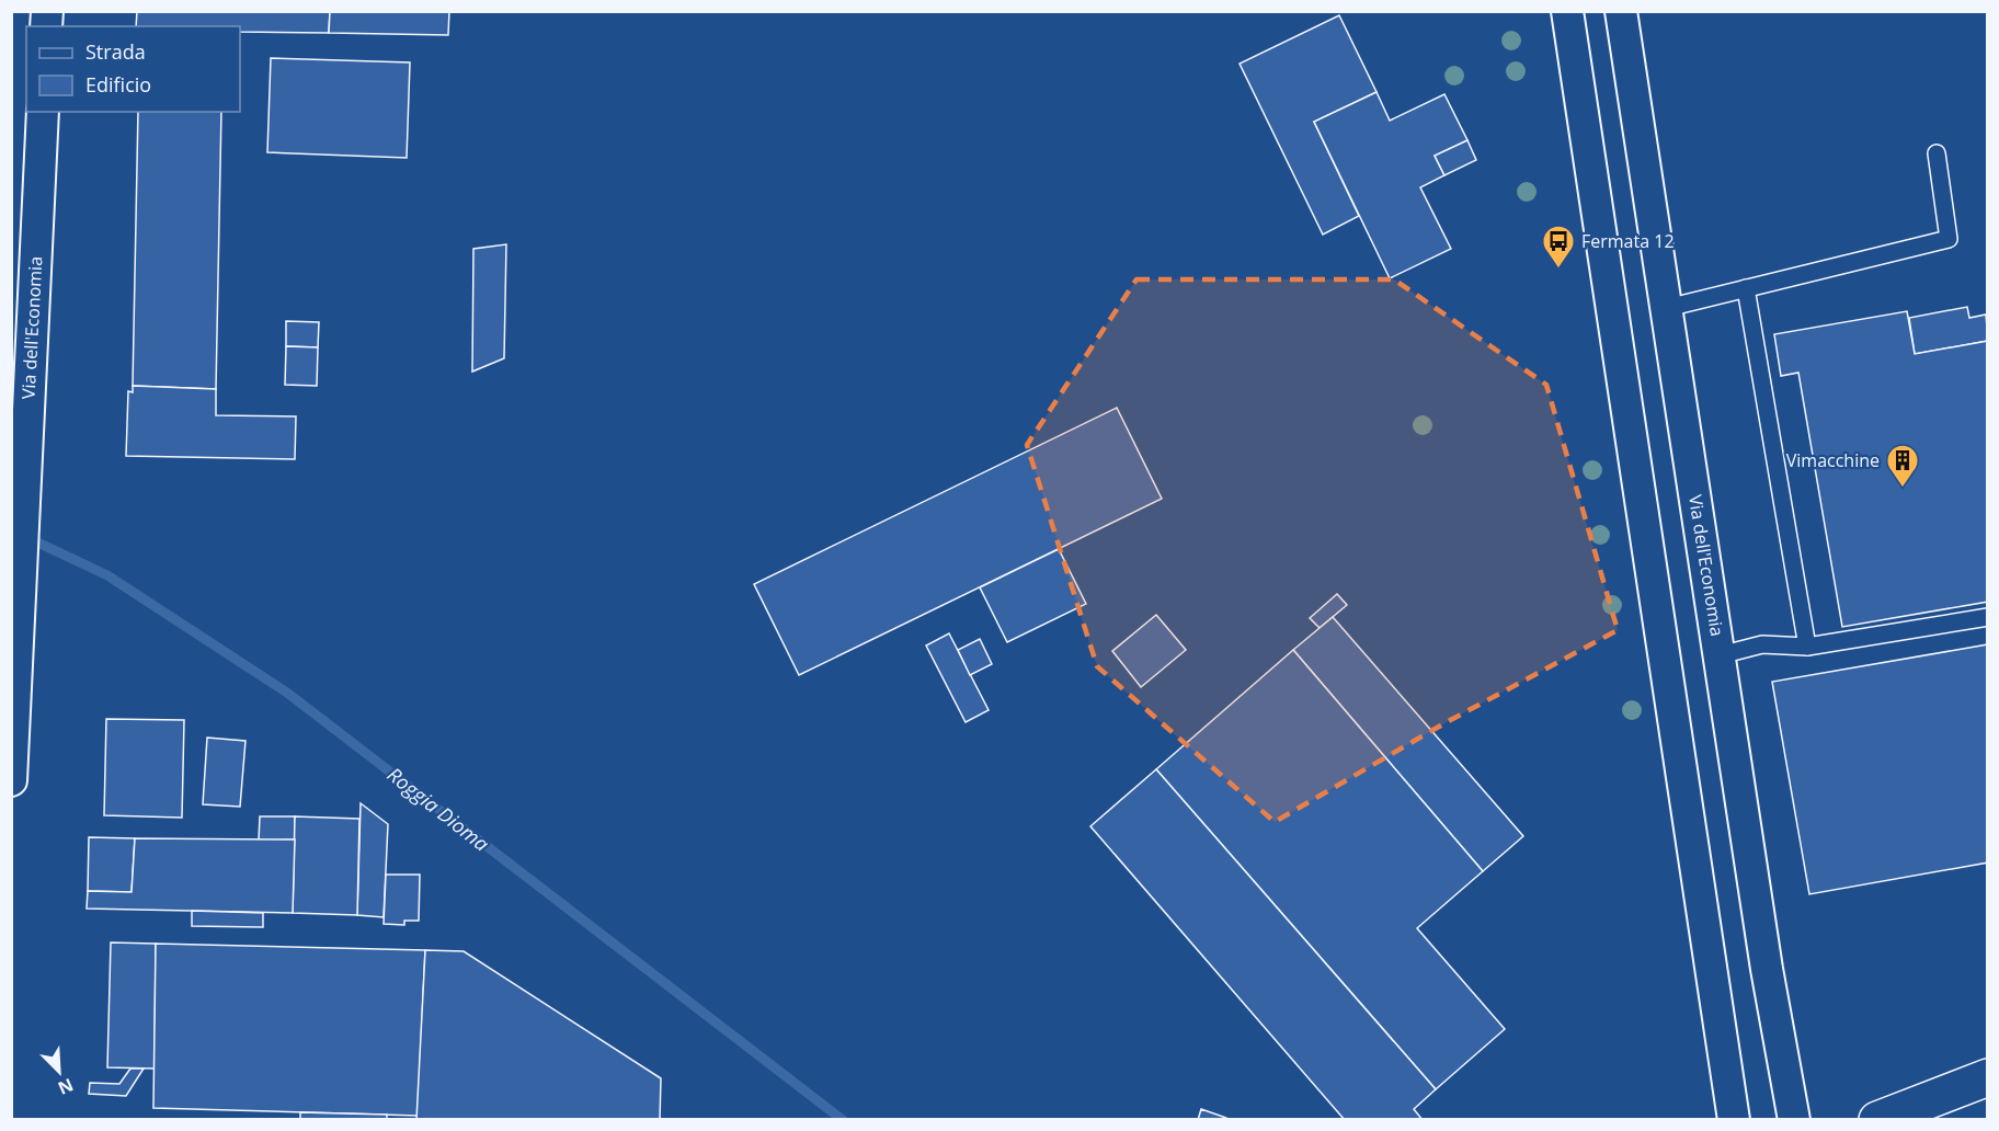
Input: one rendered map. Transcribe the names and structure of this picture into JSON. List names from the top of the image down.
{
  "streets": {
    "street": ["Via dell'Economia"]
  },
  "water": ["Roggia Dioma"],
  "places": {
    "bus stop": ["Fermata 12"],
    "building": ["Vimacchine"]
  },
  "legend": ["Strada", "Edificio"],
  "north": "bottom right"
}
